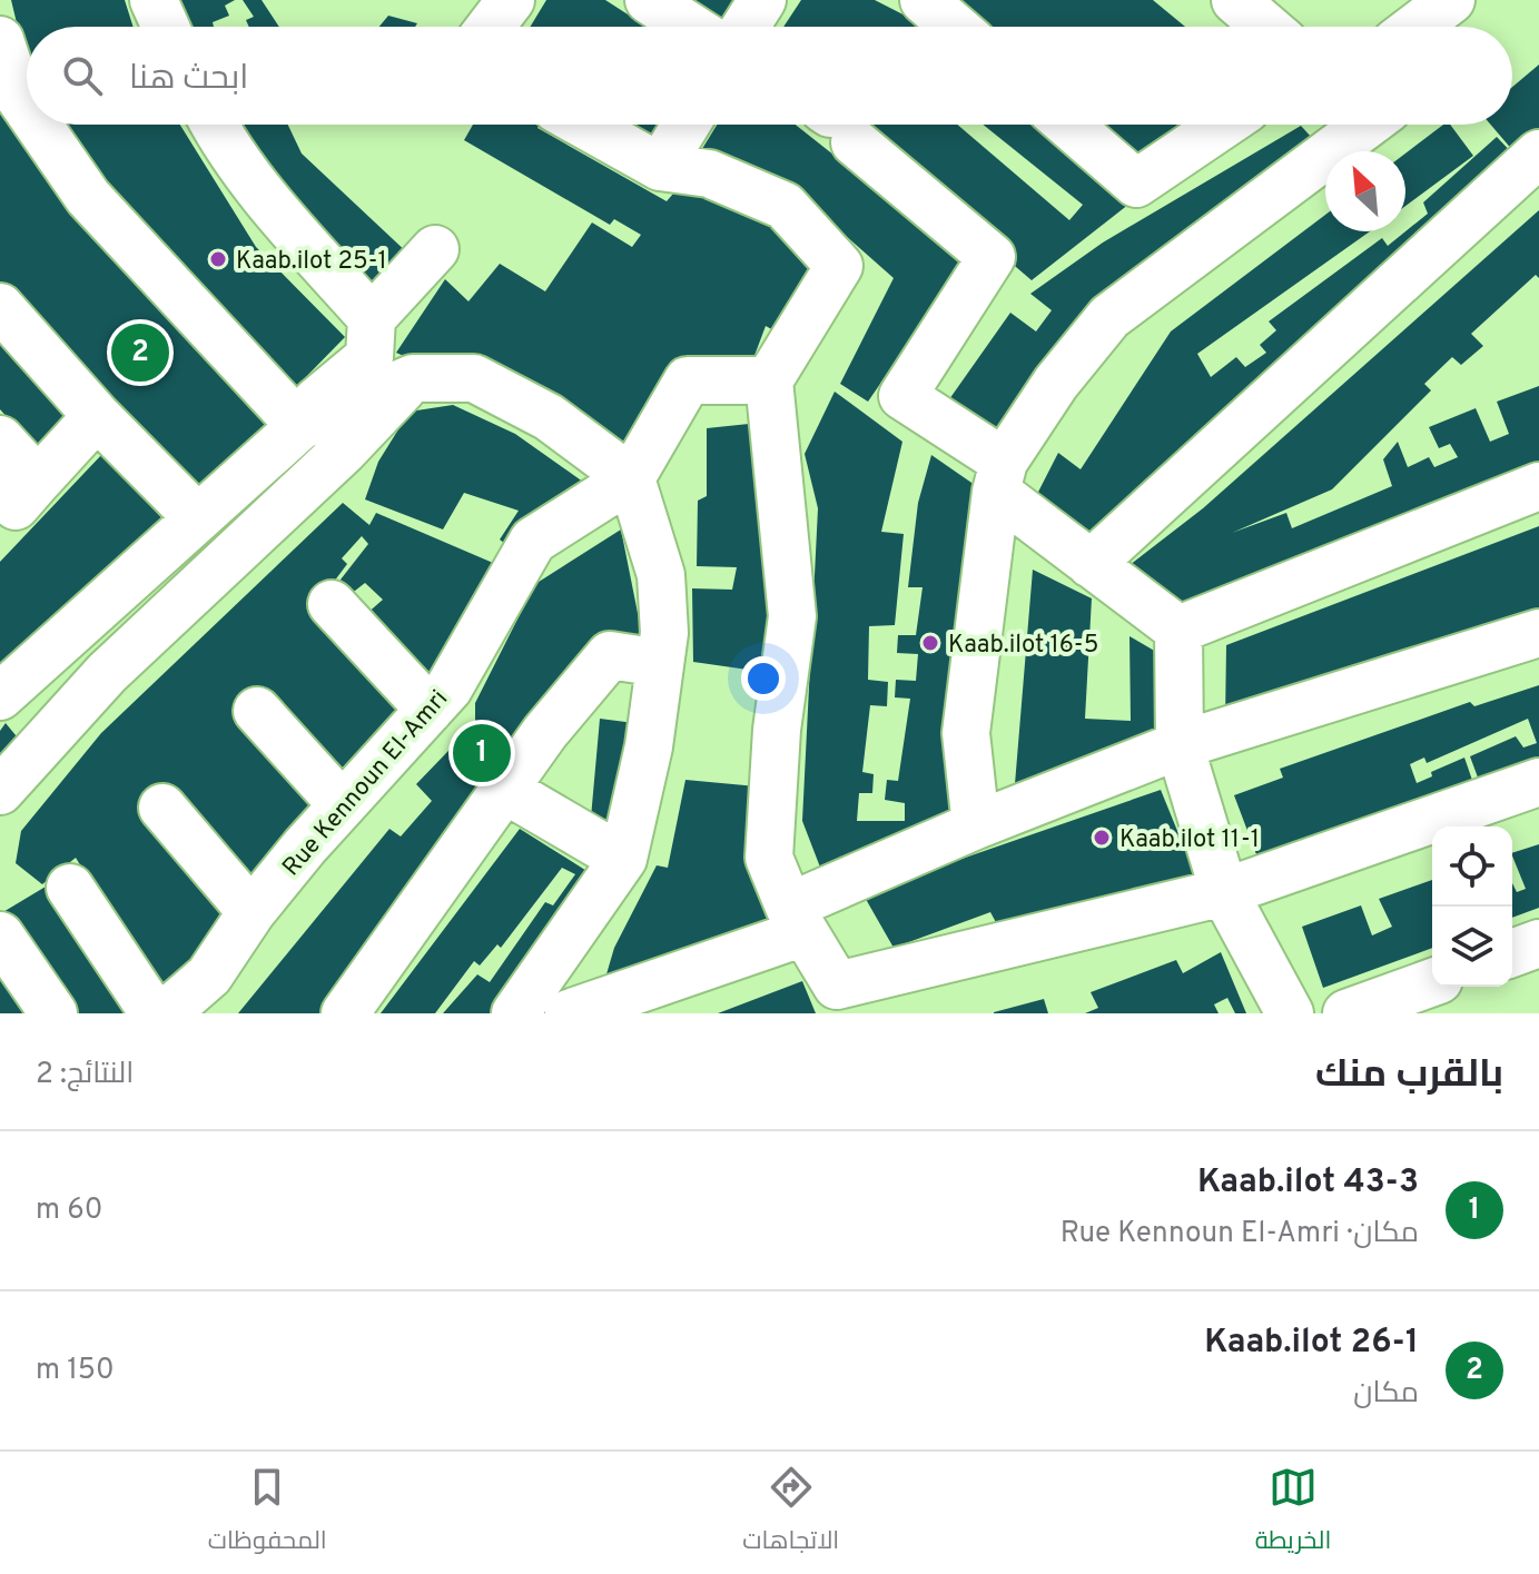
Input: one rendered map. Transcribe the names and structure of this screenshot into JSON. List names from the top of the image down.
{
  "streets": {
    "street": ["Rue Kennoun El-Amri"]
  },
  "places": ["Kaab.ilot 25-1", "Kaab.ilot 16-5", "Kaab.ilot 11-1"],
  "north": "top left",
  "page": {
    "search": "ابحث هنا",
    "pins": ["2", "1"],
    "heading": ["بالقرب منك", "النتائج: 2"],
    "list": [
      {
        "mark": "1",
        "name": "Kaab.ilot 43-3",
        "note": "مكان · Rue Kennoun El-Amri",
        "value": "60 m"
      },
      {
        "mark": "2",
        "name": "Kaab.ilot 26-1",
        "note": "مكان",
        "value": "150 m"
      }
    ],
    "nav": ["الخريطة", "الاتجاهات", "المحفوظات"]
  }
}
